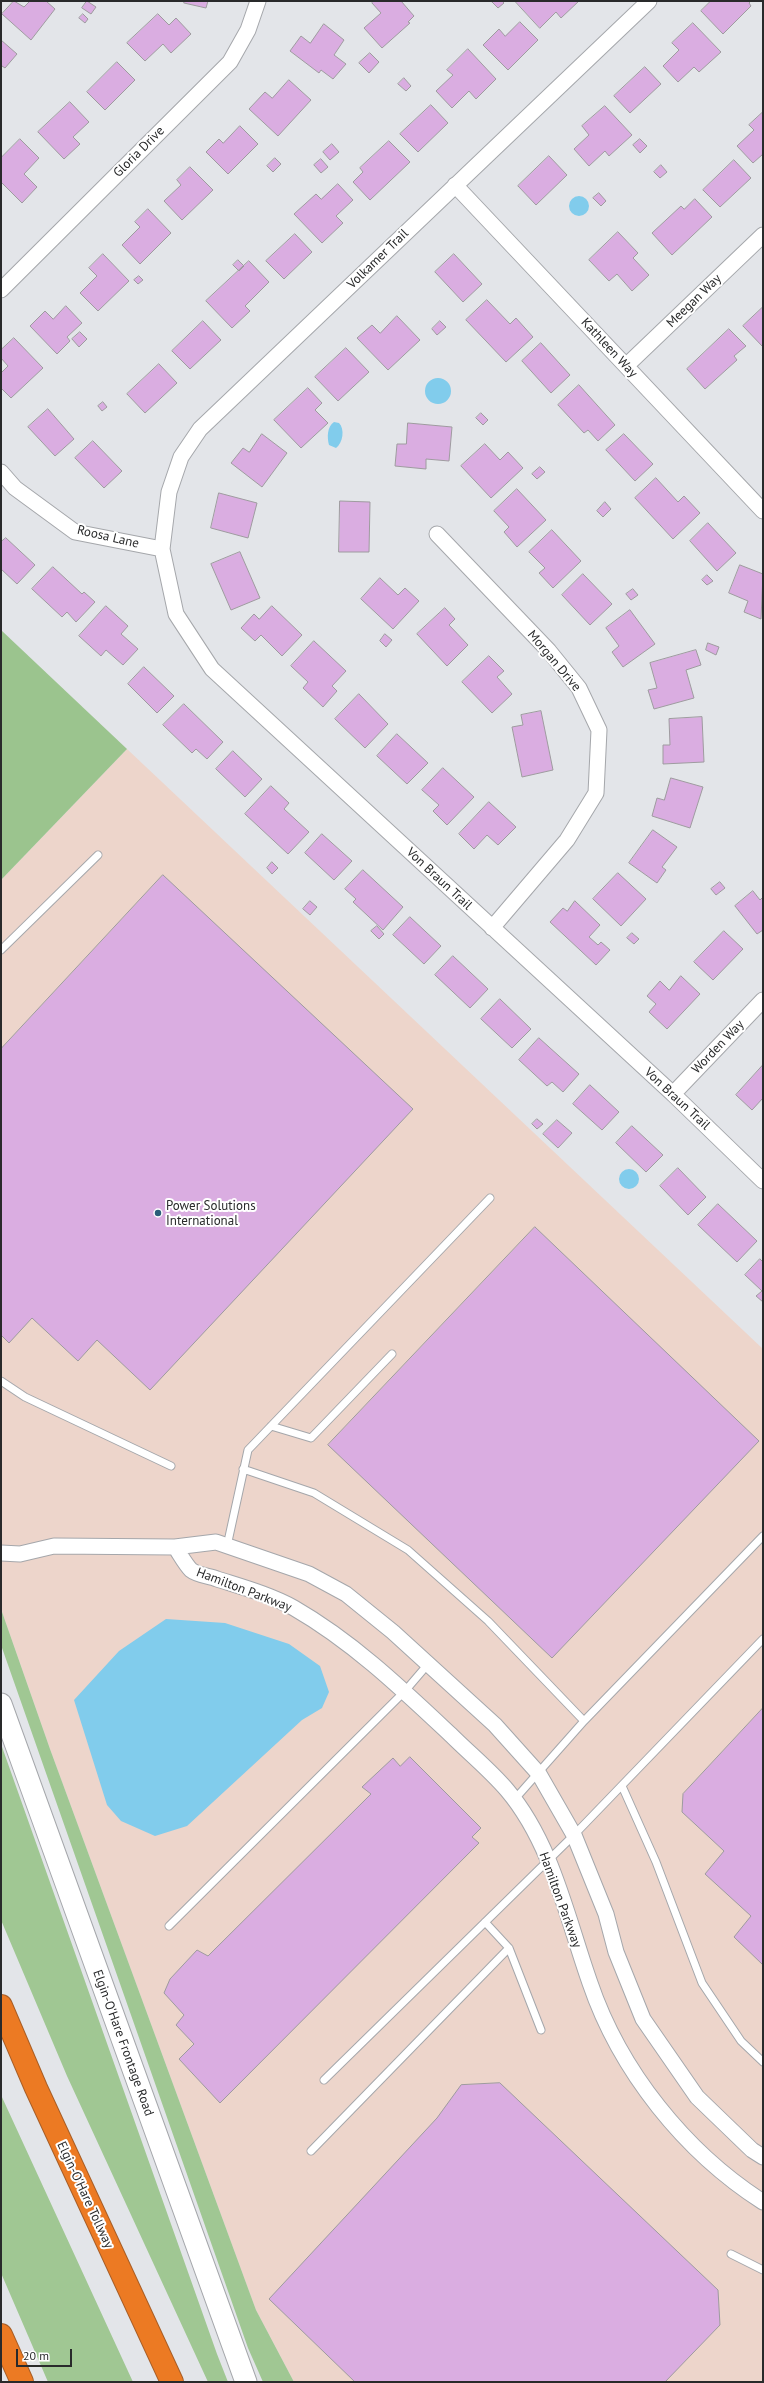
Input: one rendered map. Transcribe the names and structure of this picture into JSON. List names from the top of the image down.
{
  "streets": {
    "highway": ["Elgin-O'Hare Tollway"],
    "main road": ["Elgin-O'Hare Frontage Road"],
    "street": [
      "Gloria Drive",
      "Volkamer Trail",
      "Meegan Way",
      "Kathleen Way",
      "Roosa Lane",
      "Morgan Drive",
      "Von Braun Trail",
      "Worden Way",
      "Hamilton Parkway"
    ]
  },
  "crossings": [
    ["Volkamer Trail", "Kathleen Way"],
    ["Volkamer Trail", "Roosa Lane"],
    ["Volkamer Trail", "Von Braun Trail"],
    ["Meegan Way", "Kathleen Way"],
    ["Roosa Lane", "Von Braun Trail"],
    ["Morgan Drive", "Von Braun Trail"],
    ["Von Braun Trail", "Worden Way"]
  ],
  "places": ["Power Solutions International"],
  "scale_bar": "20 m"
}
